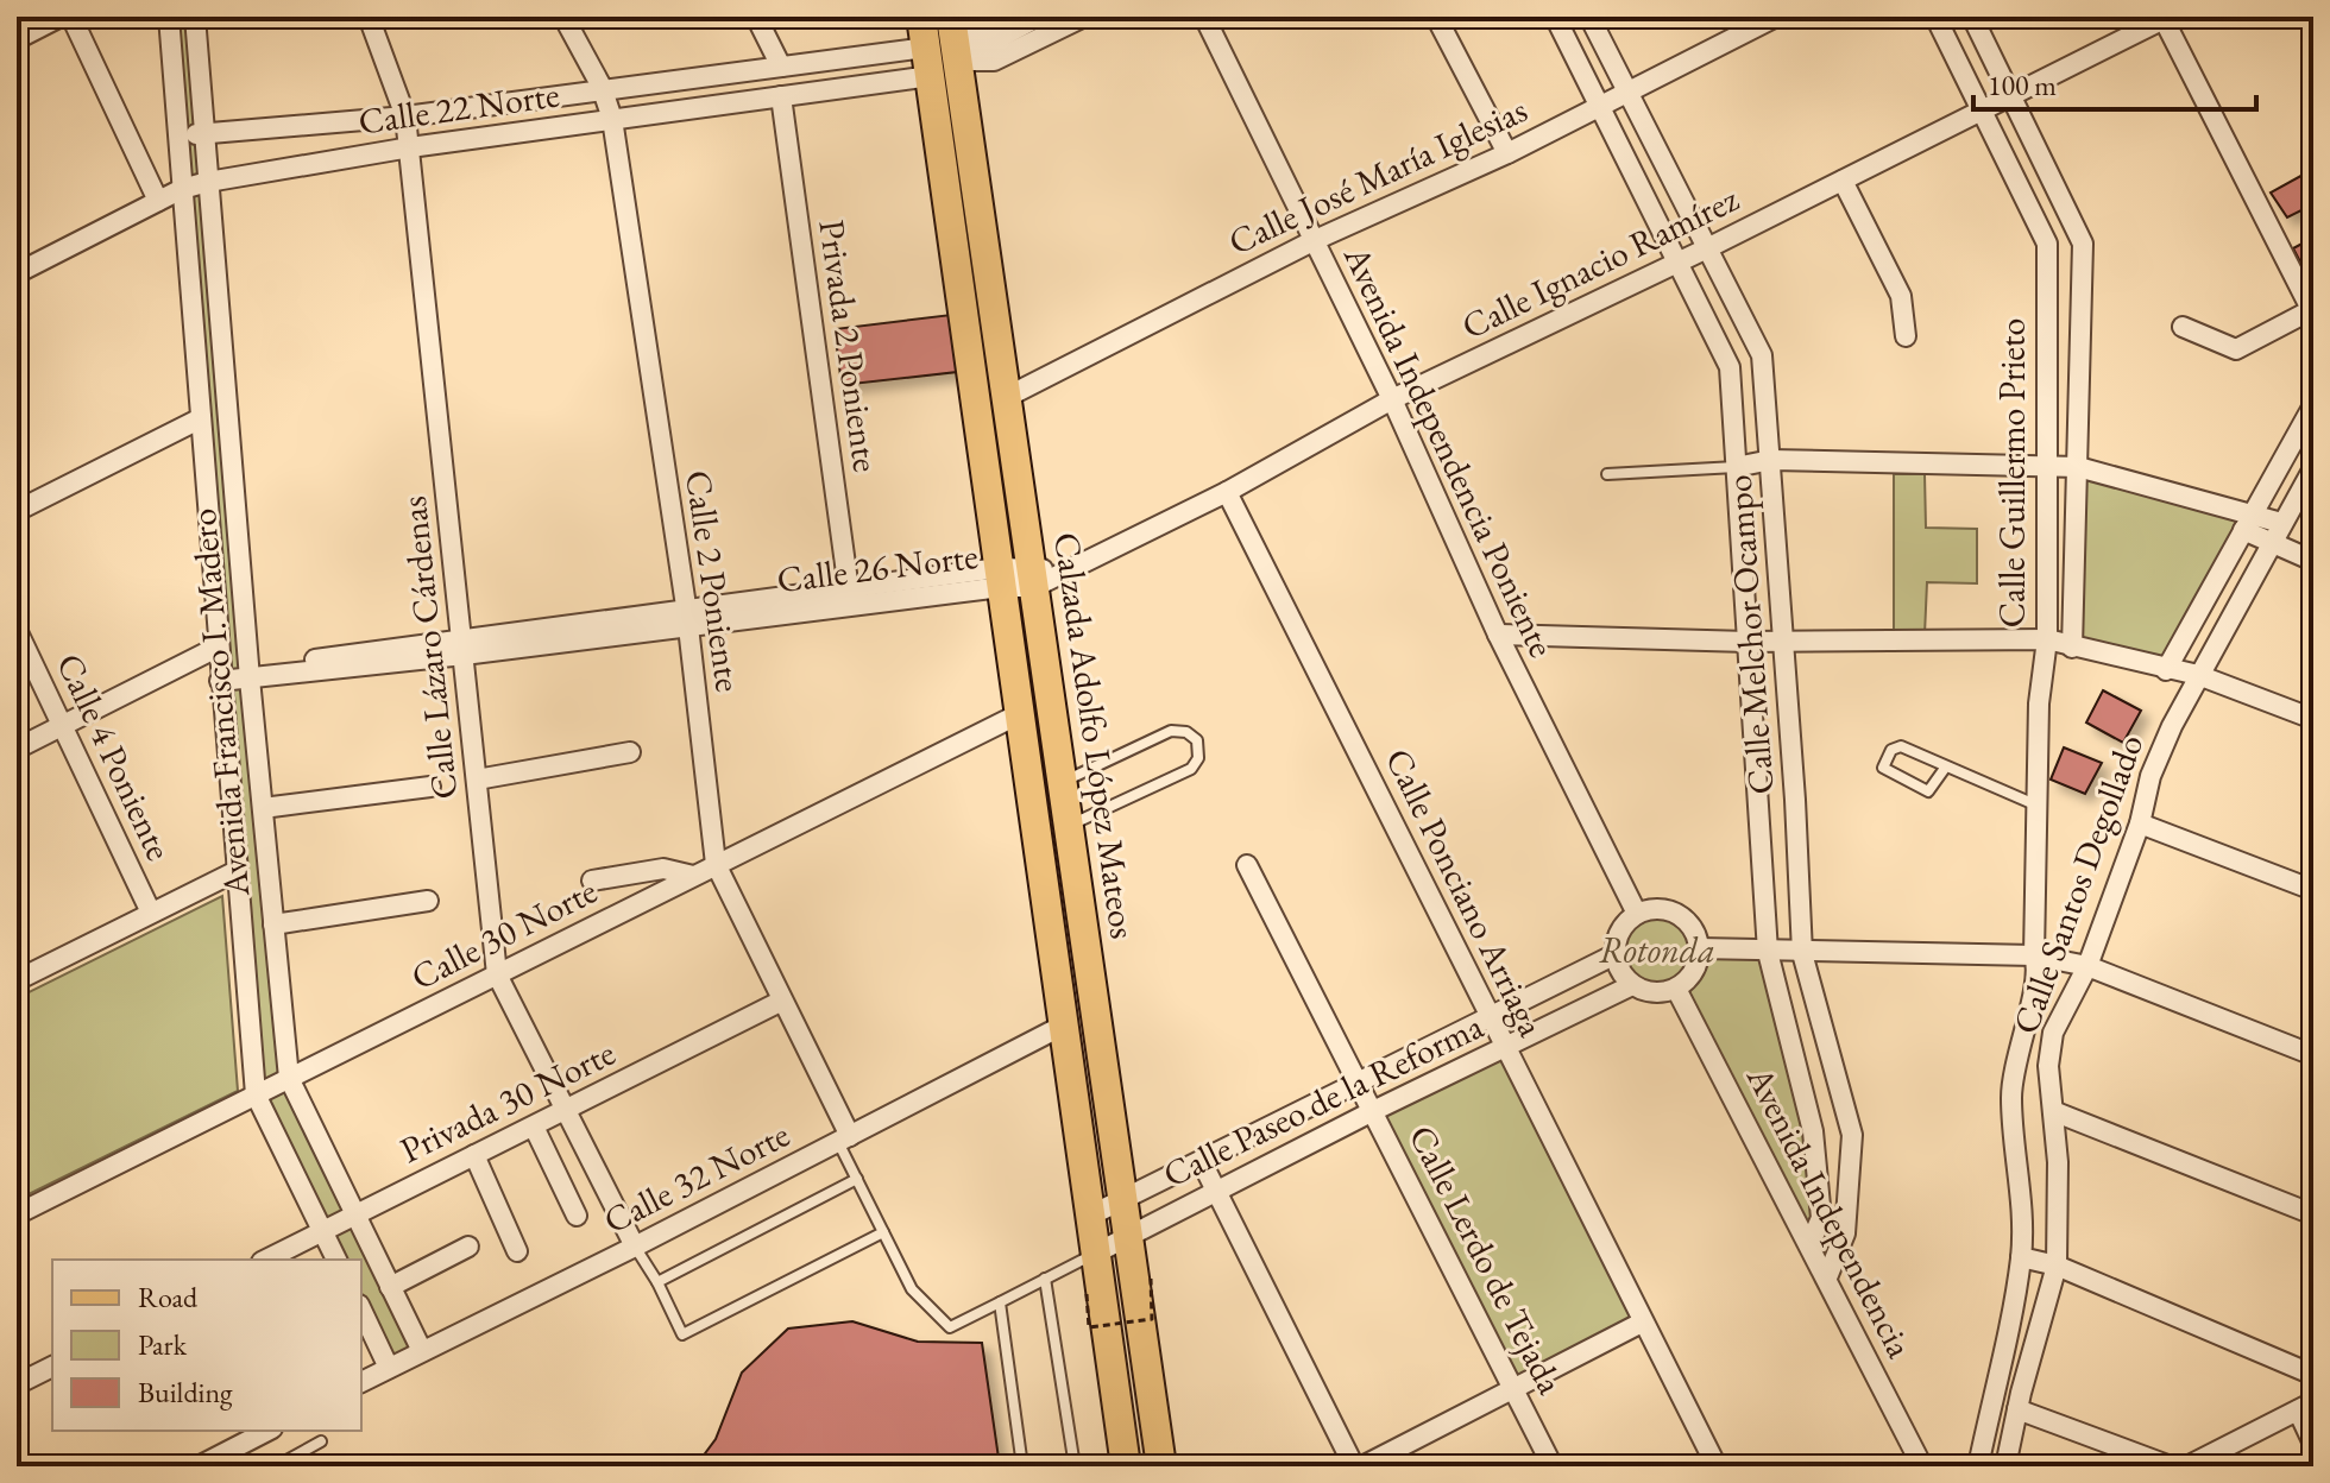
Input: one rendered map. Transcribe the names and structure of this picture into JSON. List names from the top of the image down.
{
  "streets": {
    "main road": ["Calzada Adolfo López Mateos"],
    "street": [
      "Calle 22 Norte",
      "Calle José María Iglesias",
      "Calle Ignacio Ramírez",
      "Privada 2 Poniente",
      "Avenida Independencia Poniente",
      "Calle Guillermo Prieto",
      "Calle 26 Norte",
      "Calle 2 Poniente",
      "Calle Melchor Ocampo",
      "Calle Lázaro Cárdenas",
      "Avenida Francisco I. Madero",
      "Calle 4 Poniente",
      "Calle Santos Degollado",
      "Calle Ponciano Arriaga",
      "Calle 30 Norte",
      "Calle Paseo de la Reforma",
      "Privada 30 Norte",
      "Calle 32 Norte",
      "Avenida Independencia",
      "Calle Lerdo de Tejada"
    ]
  },
  "crossings": [
    ["Calle 22 Norte", "Privada 2 Poniente"],
    ["Calle 22 Norte", "Calle 2 Poniente"],
    ["Calle 22 Norte", "Calle Lázaro Cárdenas"],
    ["Calle 22 Norte", "Avenida Francisco I. Madero"],
    ["Calle 22 Norte", "Calzada Adolfo López Mateos"],
    ["Calle José María Iglesias", "Avenida Independencia Poniente"],
    ["Calle José María Iglesias", "Calle Melchor Ocampo"],
    ["Calle José María Iglesias", "Calzada Adolfo López Mateos"],
    ["Calle Ignacio Ramírez", "Avenida Independencia Poniente"],
    ["Calle Ignacio Ramírez", "Calle Guillermo Prieto"],
    ["Calle Ignacio Ramírez", "Calle 26 Norte"],
    ["Calle Ignacio Ramírez", "Calle Melchor Ocampo"],
    ["Calle Ignacio Ramírez", "Calzada Adolfo López Mateos"],
    ["Calle Ignacio Ramírez", "Calle Ponciano Arriaga"],
    ["Privada 2 Poniente", "Calle 26 Norte"],
    ["Avenida Independencia Poniente", "Calle Paseo de la Reforma"],
    ["Avenida Independencia Poniente", "Avenida Independencia"],
    ["Calle Guillermo Prieto", "Calle Santos Degollado"],
    ["Calle 26 Norte", "Calle 2 Poniente"],
    ["Calle 26 Norte", "Calle Lázaro Cárdenas"],
    ["Calle 26 Norte", "Avenida Francisco I. Madero"],
    ["Calle 26 Norte", "Calzada Adolfo López Mateos"],
    ["Calle 2 Poniente", "Calle 30 Norte"],
    ["Calle 2 Poniente", "Privada 30 Norte"],
    ["Calle 2 Poniente", "Calle 32 Norte"],
    ["Calle Melchor Ocampo", "Avenida Independencia"],
    ["Calle Lázaro Cárdenas", "Calle 30 Norte"],
    ["Calle Lázaro Cárdenas", "Privada 30 Norte"],
    ["Calle Lázaro Cárdenas", "Calle 32 Norte"],
    ["Avenida Francisco I. Madero", "Calle 30 Norte"],
    ["Avenida Francisco I. Madero", "Privada 30 Norte"],
    ["Avenida Francisco I. Madero", "Calle 32 Norte"],
    ["Calzada Adolfo López Mateos", "Calle 30 Norte"],
    ["Calzada Adolfo López Mateos", "Calle Paseo de la Reforma"],
    ["Calzada Adolfo López Mateos", "Calle 32 Norte"],
    ["Calle Ponciano Arriaga", "Calle Paseo de la Reforma"],
    ["Calle Paseo de la Reforma", "Avenida Independencia"],
    ["Calle Paseo de la Reforma", "Calle Lerdo de Tejada"]
  ],
  "parks": ["Rotonda"],
  "legend": ["Road", "Park", "Building"],
  "scale_bar": "100 m"
}
